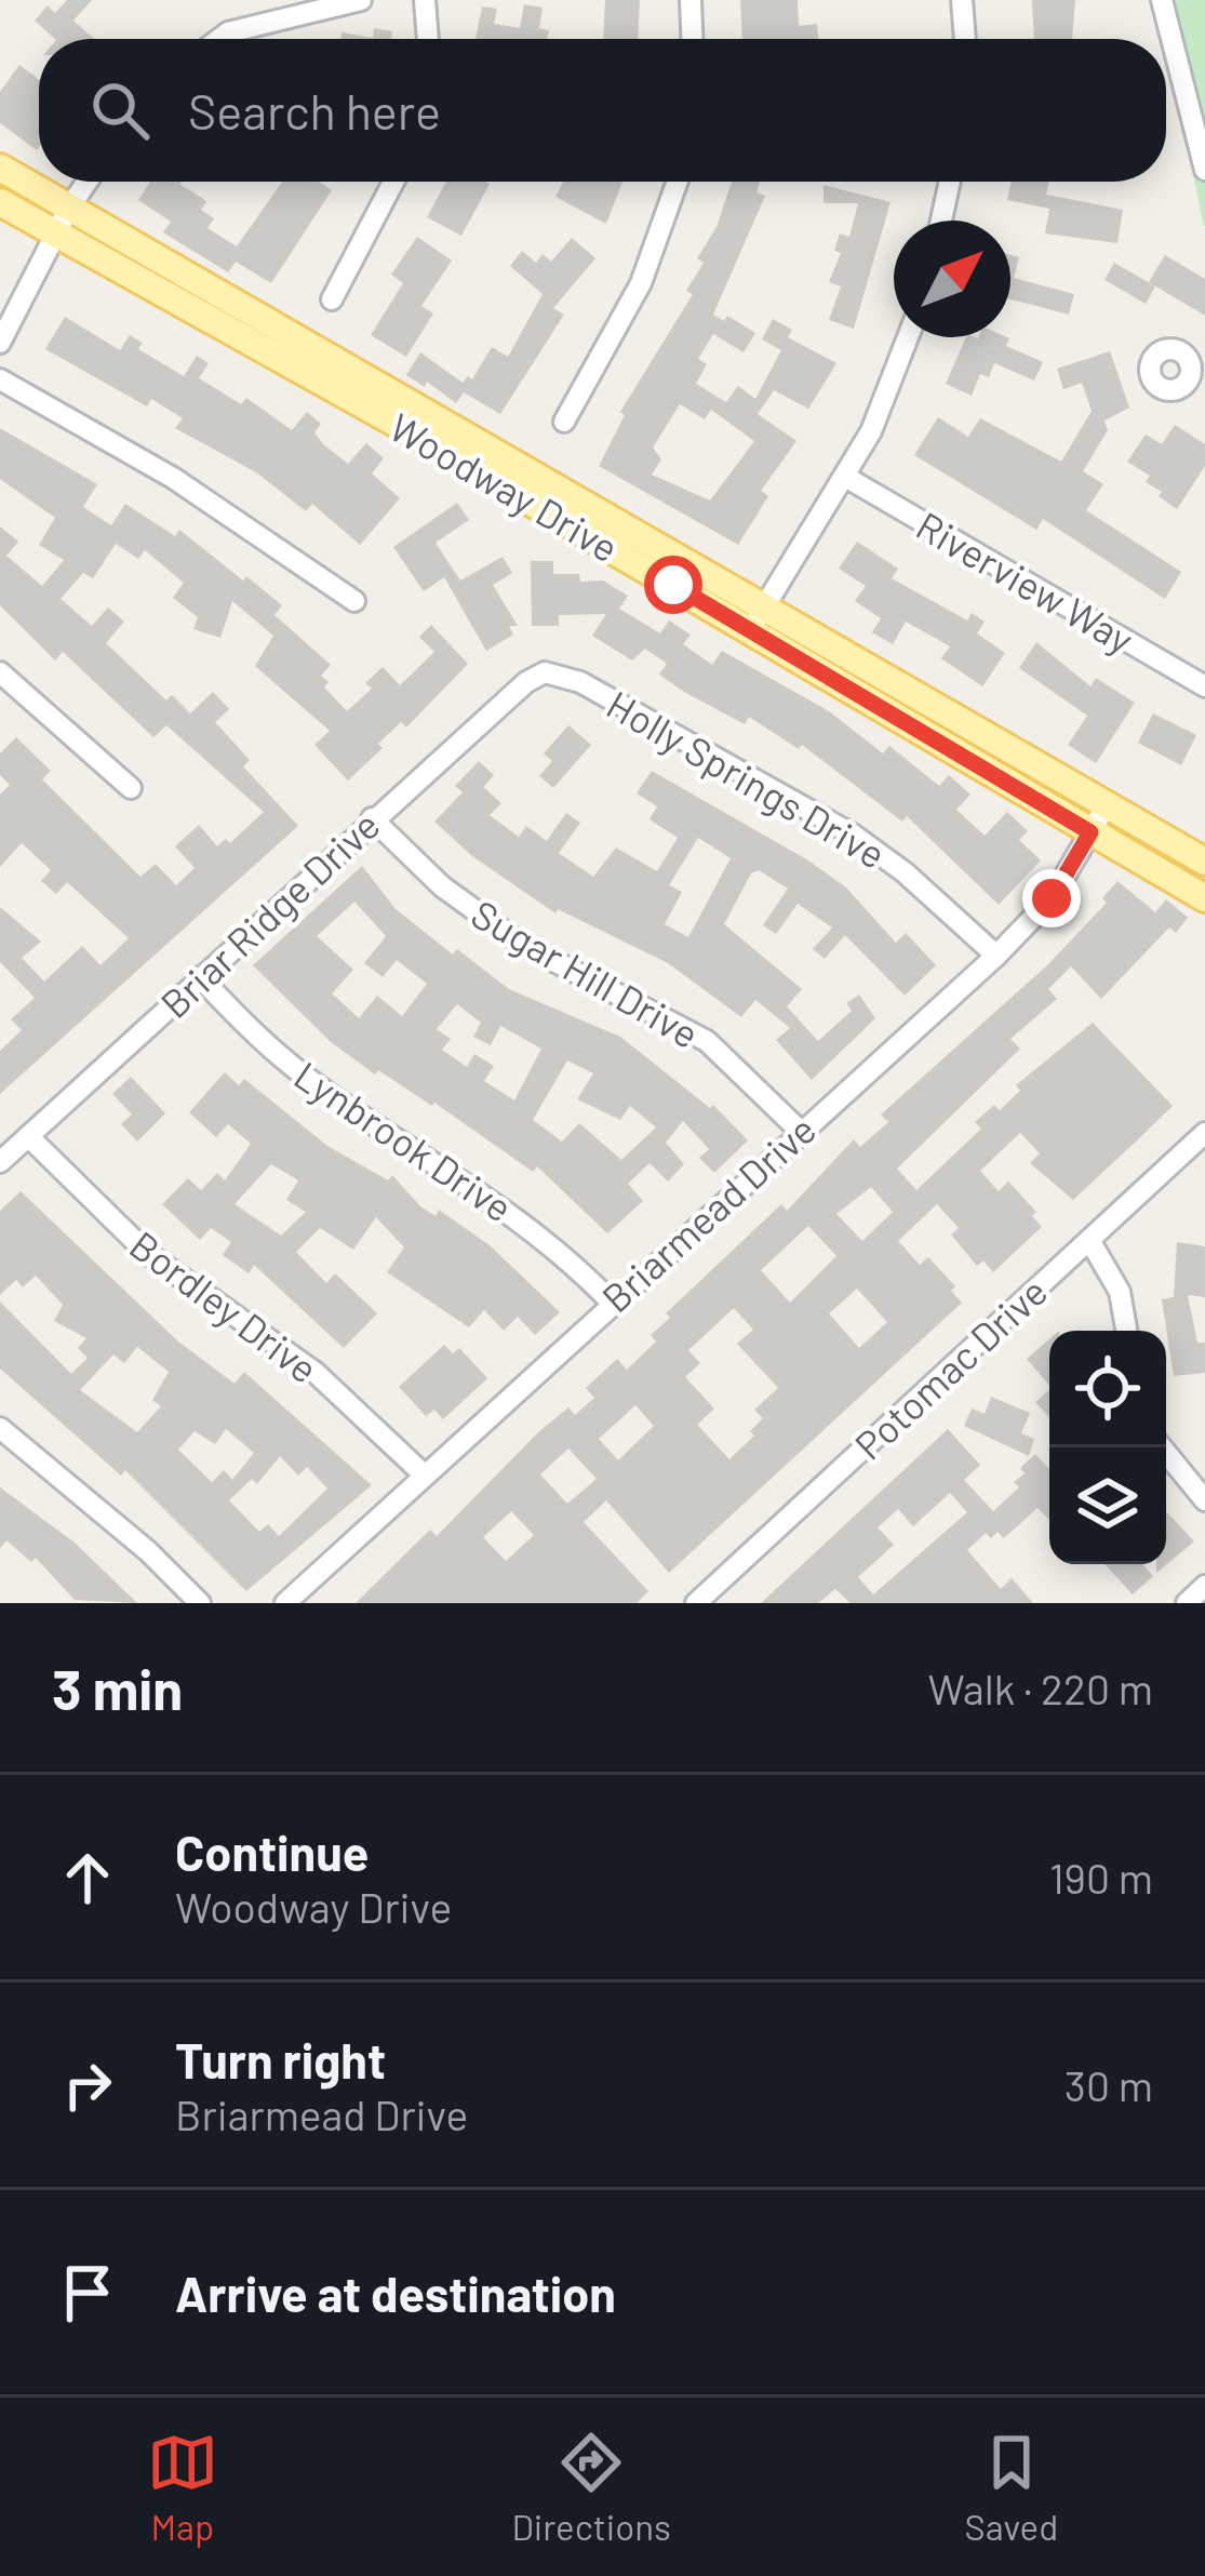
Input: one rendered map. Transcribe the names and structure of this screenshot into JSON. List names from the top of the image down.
{
  "streets": {
    "main road": ["Woodway Drive"],
    "street": [
      "Riverview Way",
      "Holly Springs Drive",
      "Briar Ridge Drive",
      "Sugar Hill Drive",
      "Lynbrook Drive",
      "Briarmead Drive",
      "Bordley Drive",
      "Potomac Drive"
    ]
  },
  "crossings": [
    ["Woodway Drive", "Briarmead Drive"],
    ["Holly Springs Drive", "Briar Ridge Drive"],
    ["Holly Springs Drive", "Briarmead Drive"],
    ["Briar Ridge Drive", "Sugar Hill Drive"],
    ["Briar Ridge Drive", "Lynbrook Drive"],
    ["Briar Ridge Drive", "Bordley Drive"],
    ["Sugar Hill Drive", "Briarmead Drive"],
    ["Lynbrook Drive", "Briarmead Drive"],
    ["Briarmead Drive", "Bordley Drive"]
  ],
  "north": "top right",
  "page": {
    "search": "Search here",
    "heading": ["3 min", "Walk · 220 m"],
    "list": [
      ["Continue", "Woodway Drive", "190 m"],
      ["Turn right", "Briarmead Drive", "30 m"],
      "Arrive at destination"
    ],
    "nav": ["Map", "Directions", "Saved"]
  }
}
